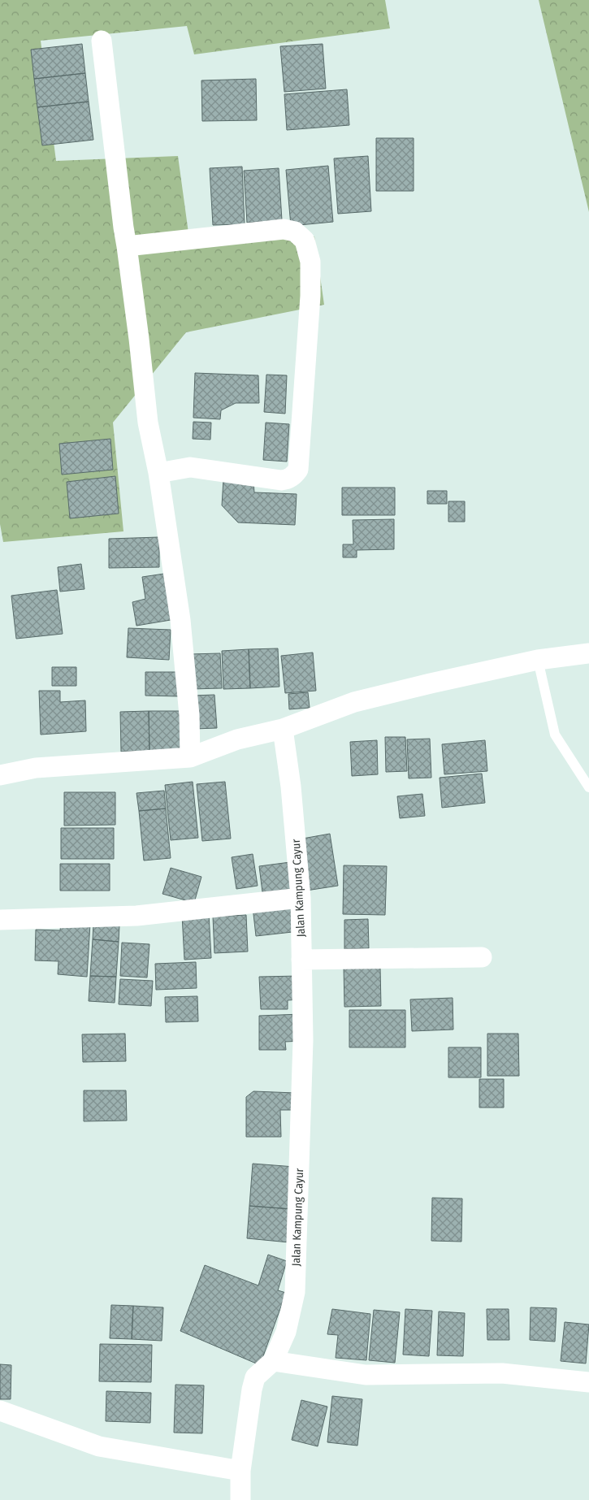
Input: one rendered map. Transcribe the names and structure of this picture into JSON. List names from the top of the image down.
{
  "streets": {
    "street": ["Jalan Kampung Cayur"]
  }
}
